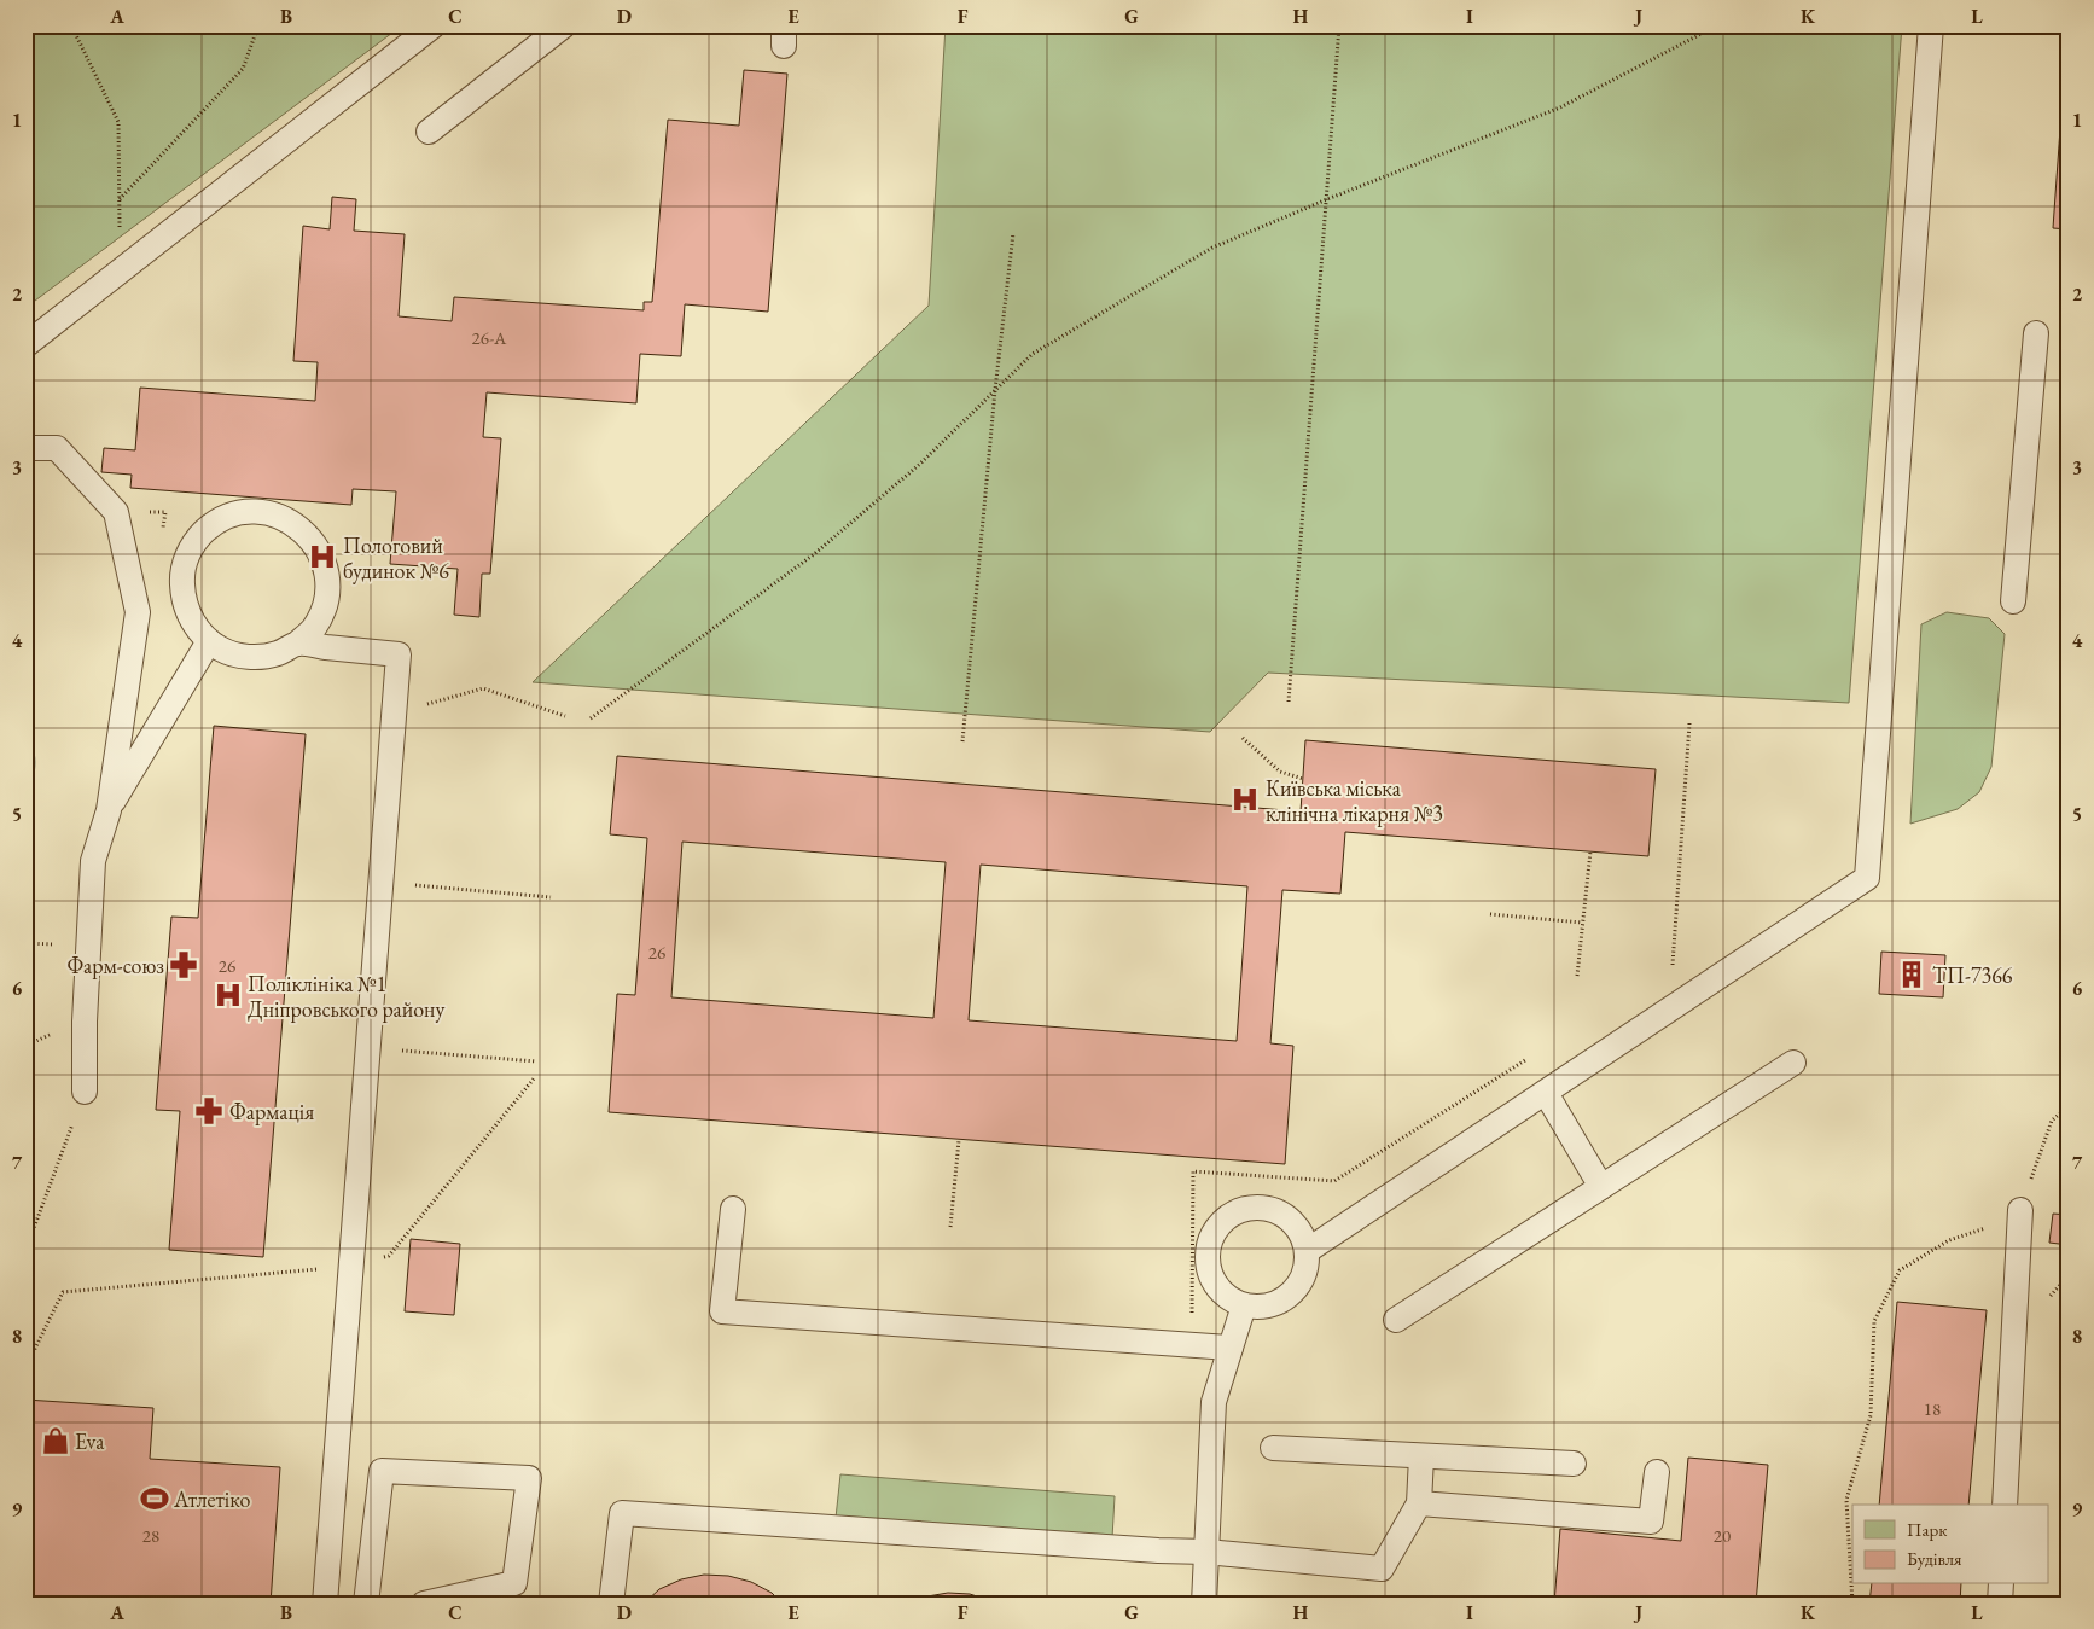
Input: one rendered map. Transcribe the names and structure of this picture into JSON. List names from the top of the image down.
{
  "places": {
    "hospital": ["Пологовий будинок №6", "Київська міська клінічна лікарня №3", "Поліклініка №1 Дніпровського району"],
    "pharmacy": ["Фарм-союз", "Фармація"],
    "building": ["ТП-7366"],
    "shop": ["Eva"],
    "sports": ["Атлетіко"]
  },
  "house_numbers": [
    "26-А",
    "26",
    "26",
    "18",
    "28",
    "20"
  ],
  "legend": ["Парк", "Будівля"],
  "grid": {
    "columns": [
      "A",
      "B",
      "C",
      "D",
      "E",
      "F",
      "G",
      "H",
      "I",
      "J",
      "K",
      "L"
    ],
    "rows": [
      "1",
      "2",
      "3",
      "4",
      "5",
      "6",
      "7",
      "8",
      "9"
    ]
  }
}
